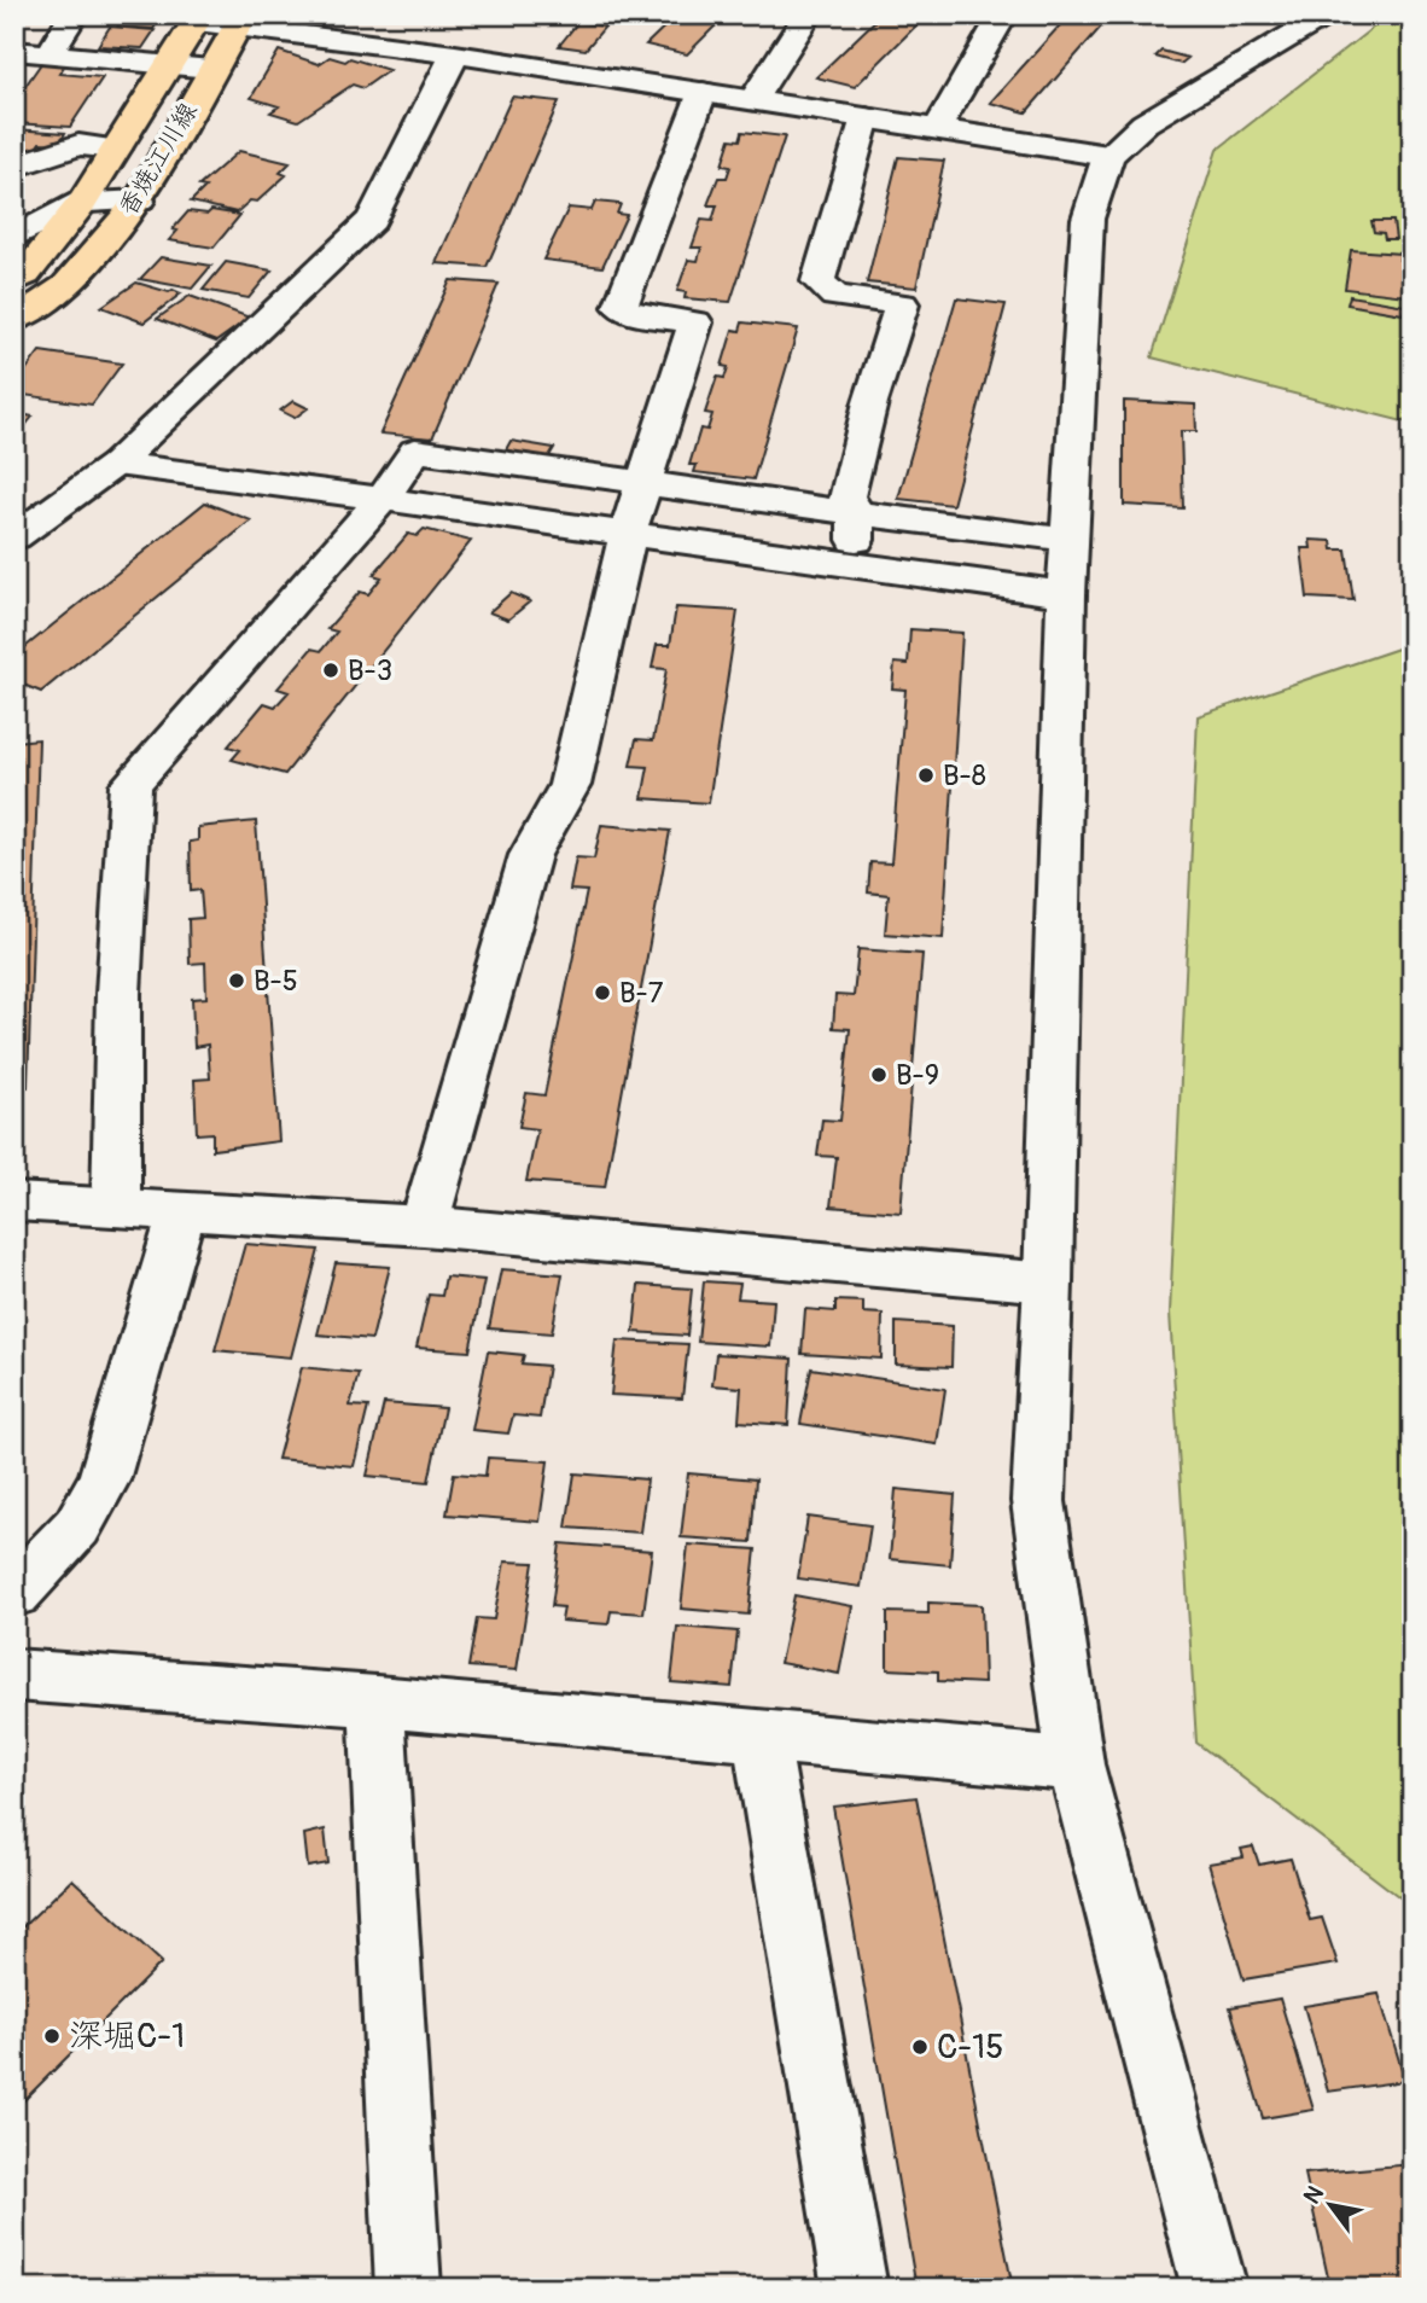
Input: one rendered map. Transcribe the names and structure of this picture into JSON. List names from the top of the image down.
{
  "streets": {
    "main road": ["香焼江川線"]
  },
  "places": [
    "B-3",
    "B-8",
    "B-5",
    "B-7",
    "B-9",
    "深堀C-1",
    "C-15"
  ],
  "north": "top left"
}
